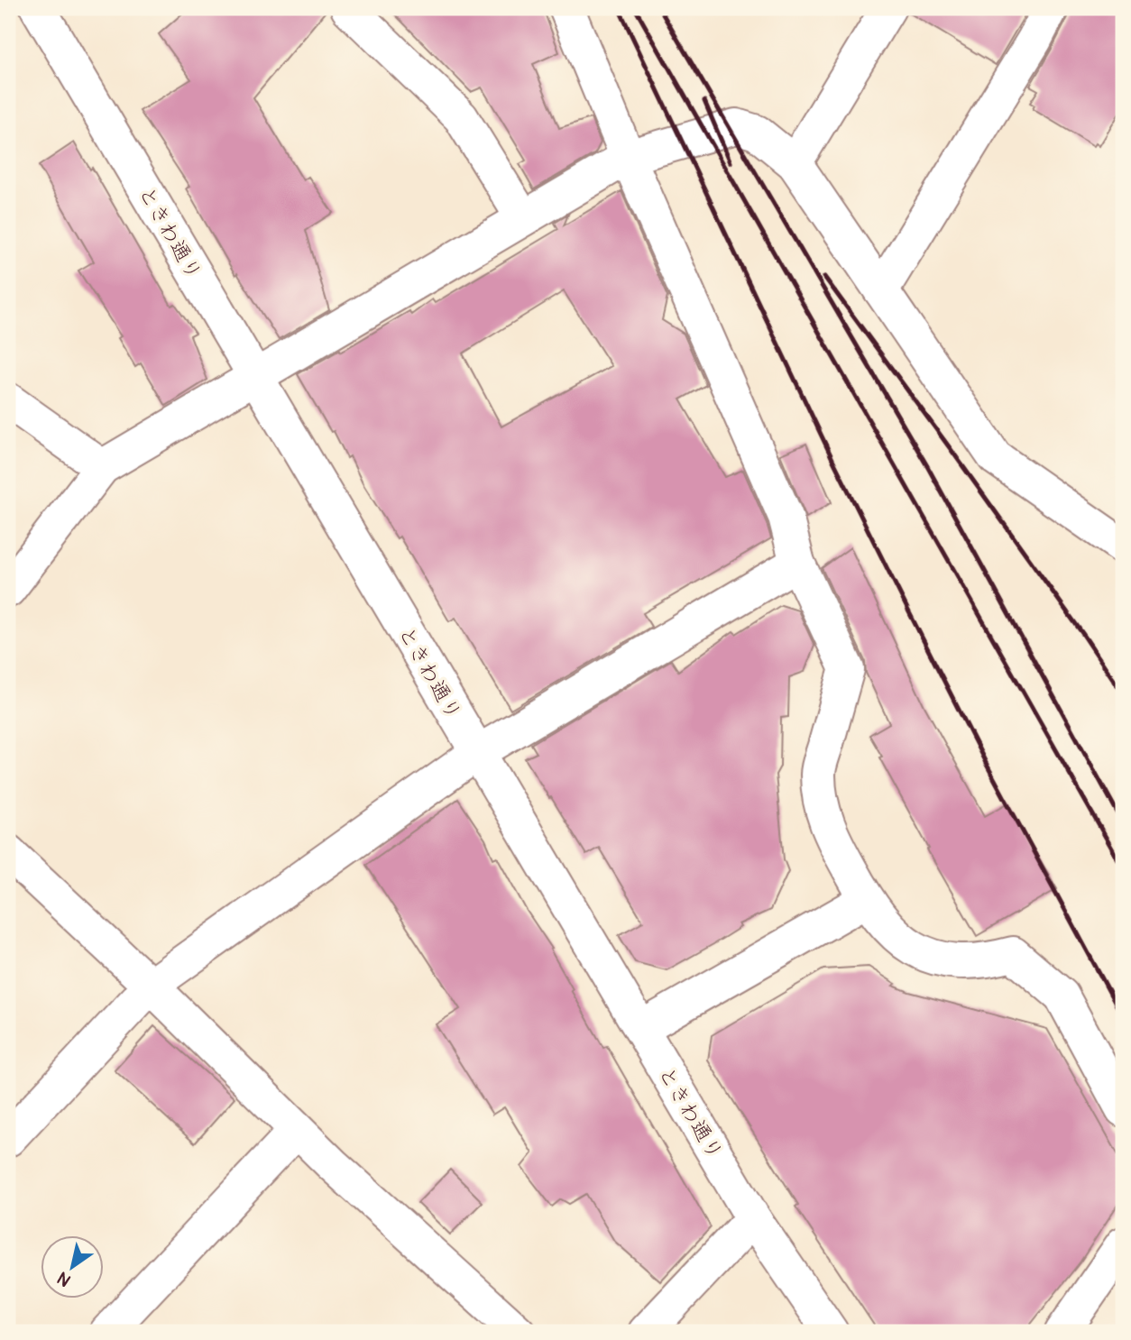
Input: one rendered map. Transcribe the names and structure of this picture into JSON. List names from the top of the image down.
{
  "streets": {
    "street": ["ときわ通り"]
  },
  "north": "bottom left"
}
